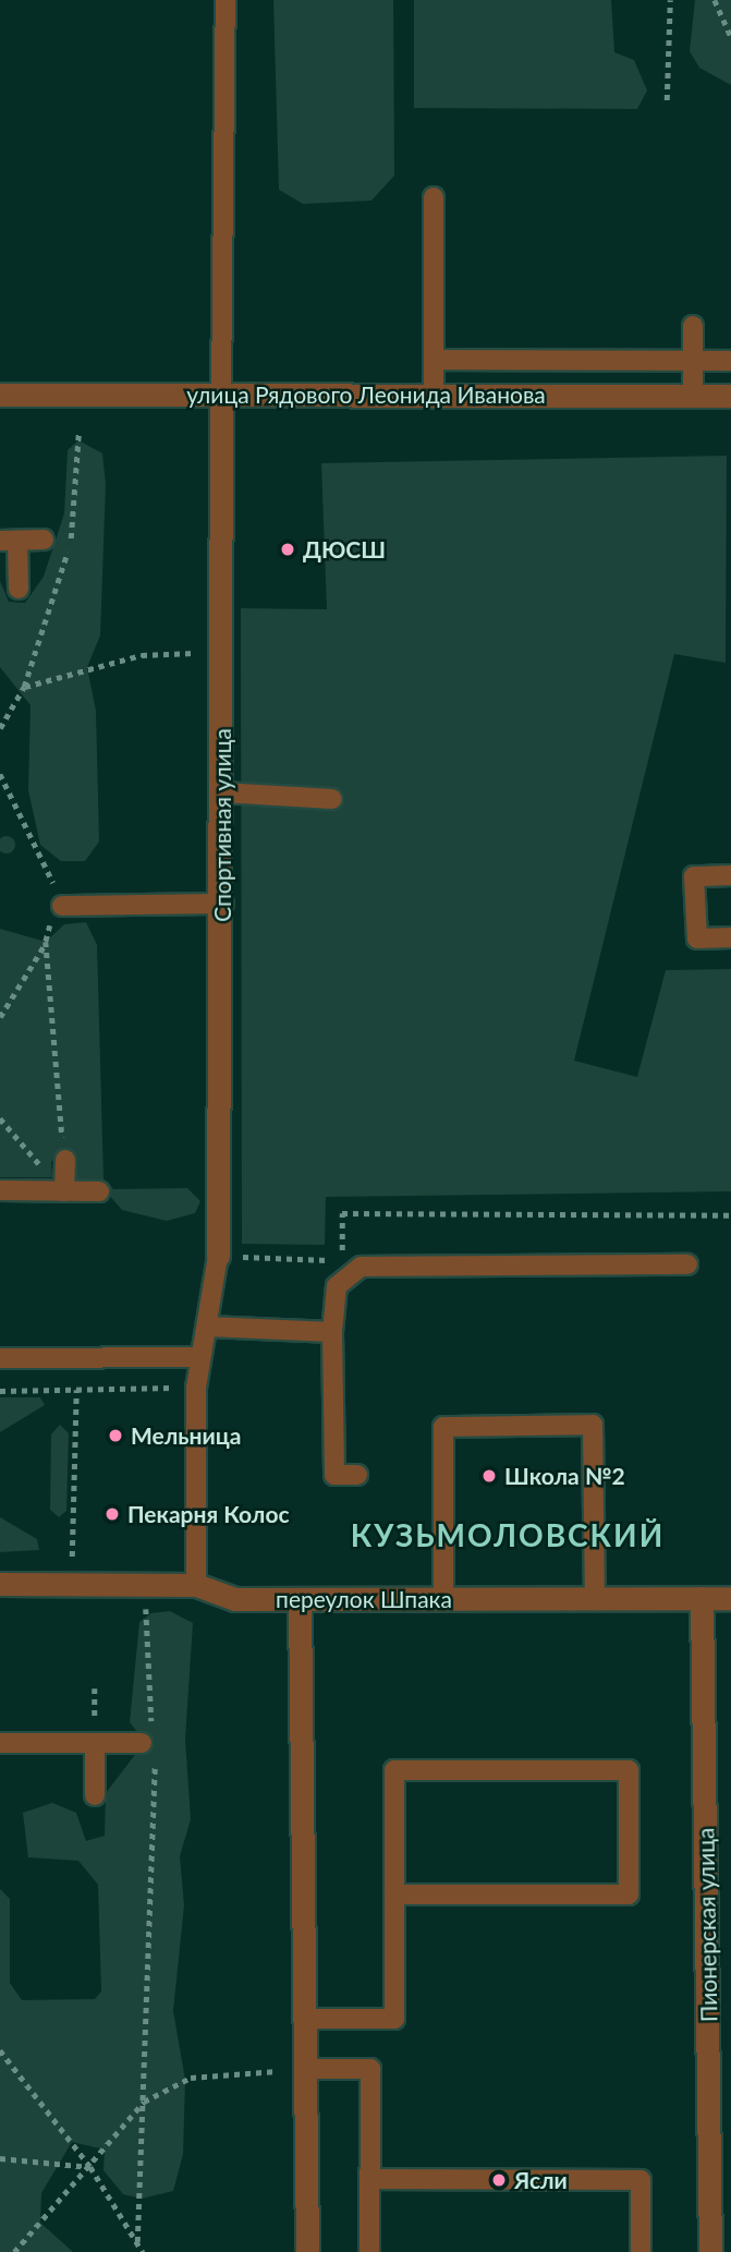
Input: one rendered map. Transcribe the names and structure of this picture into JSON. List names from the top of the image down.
{
  "streets": {
    "street": [
      "улица Рядового Леонида Иванова",
      "Спортивная улица",
      "переулок Шпака",
      "Пионерская улица"
    ]
  },
  "crossings": [
    ["улица Рядового Леонида Иванова", "Спортивная улица"],
    ["переулок Шпака", "Пионерская улица"]
  ],
  "districts": ["КУЗЬМОЛОВСКИЙ"],
  "places": [
    "ДЮСШ",
    "Мельница",
    "Школа №2",
    "Пекарня Колос",
    "Ясли"
  ]
}
